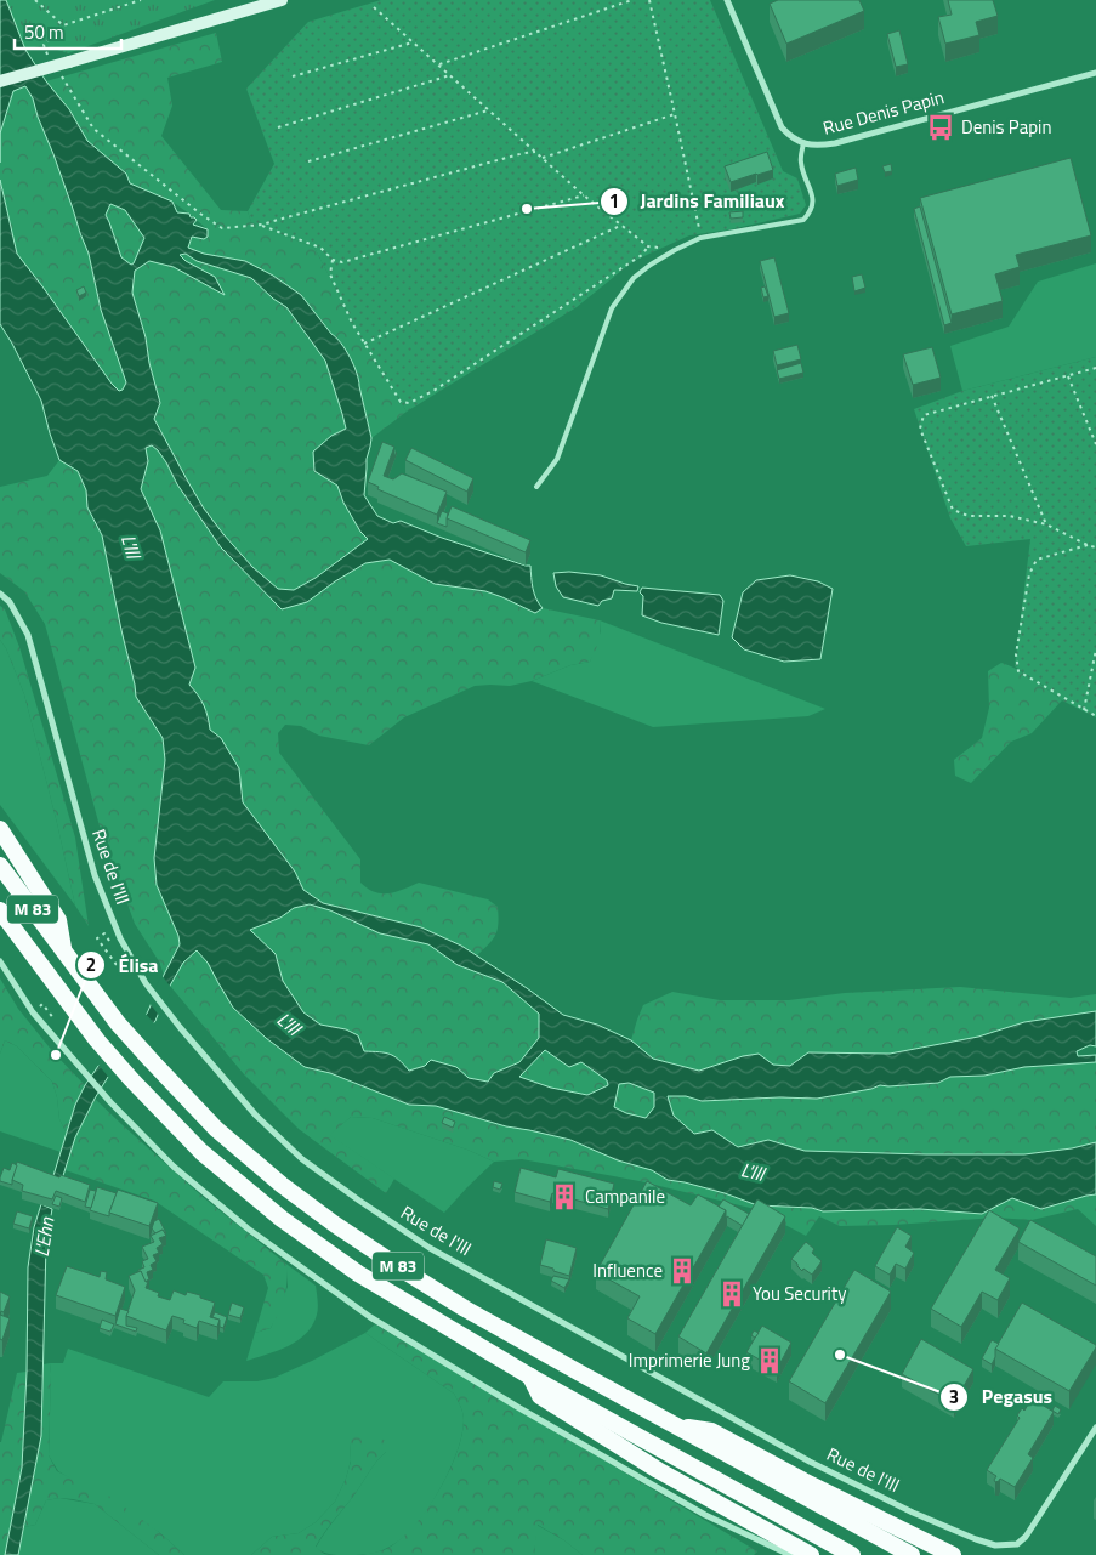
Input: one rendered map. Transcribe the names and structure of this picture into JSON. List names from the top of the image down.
{
  "streets": {
    "highway": ["M 83"],
    "street": ["Rue Denis Papin", "Rue de l'Ill"]
  },
  "water": ["L'Ill", "L'Ehn"],
  "places": {
    "bus stop": ["Denis Papin"],
    "other": ["Jardins Familiaux", "Élisa", "Pegasus"],
    "building": [
      "Campanile",
      "Influence",
      "You Security",
      "Imprimerie Jung"
    ]
  },
  "scale_bar": "50 m"
}
